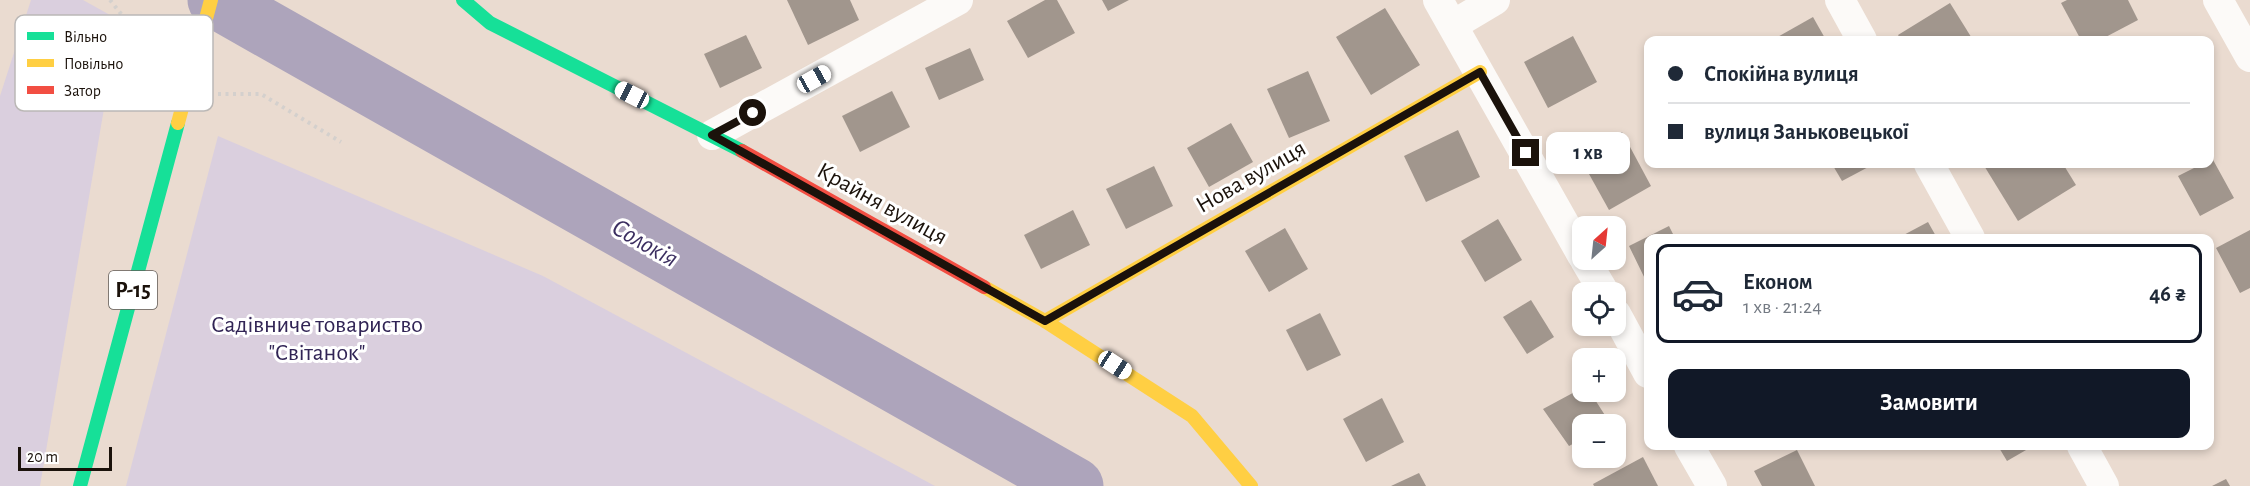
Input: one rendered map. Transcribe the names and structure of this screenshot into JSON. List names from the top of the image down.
{
  "streets": {
    "street": ["Нова вулиця", "Крайня вулиця", "Р-15"]
  },
  "crossings": [
    ["Нова вулиця", "Крайня вулиця"]
  ],
  "water": ["Солокія"],
  "parks": ["Садівниче товариство \"Світанок\""],
  "legend": ["Вільно", "Повільно", "Затор"],
  "scale_bar": "20 m",
  "north": "top right",
  "page": {
    "banner": ["Спокійна вулиця", "вулиця Заньковецької"],
    "bubble": "1 хв",
    "map_buttons": ["+", "−"],
    "list": [
      {
        "name": "Економ",
        "note": "1 хв · 21:24",
        "value": "46 ₴"
      }
    ],
    "buttons": "Замовити",
    "scale": "20 m"
  }
}
